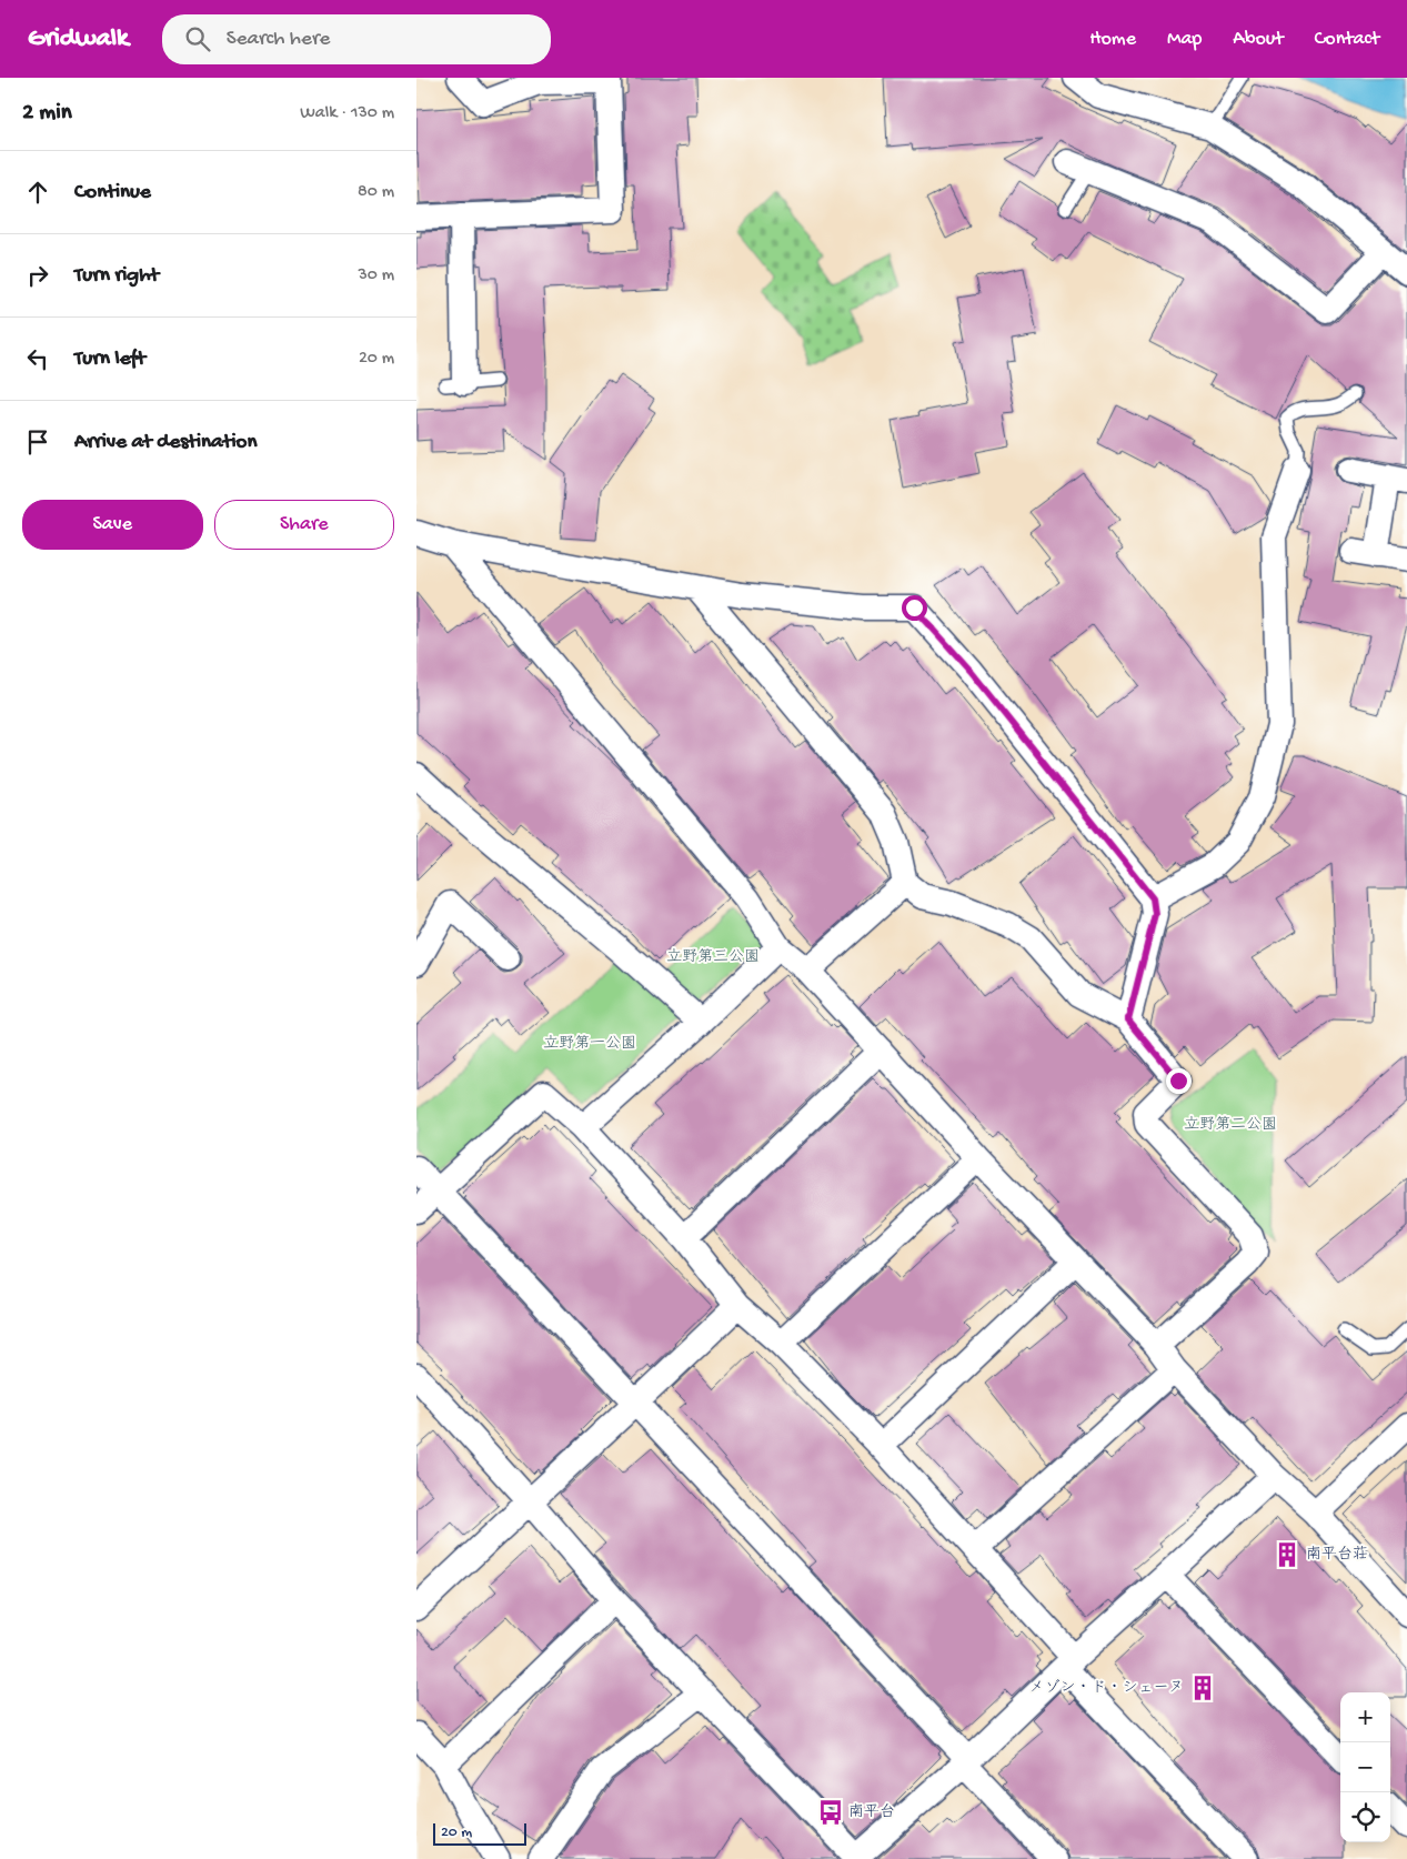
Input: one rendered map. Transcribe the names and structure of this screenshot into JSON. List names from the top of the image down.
{
  "parks": ["立野第三公園", "立野第一公園", "立野第二公園"],
  "places": {
    "building": ["南平台荘", "メゾン・ド・シェーヌ"],
    "bus stop": ["南平台"]
  },
  "scale_bar": "20 m",
  "page": {
    "header": "Gridwalk",
    "search": "Search here",
    "nav": [
      "Home",
      "Map",
      "About",
      "Contact"
    ],
    "heading": ["2 min", "Walk · 130 m"],
    "list": [
      ["Continue", "80 m"],
      ["Turn right", "30 m"],
      ["Turn left", "20 m"],
      "Arrive at destination"
    ],
    "buttons": ["Save", "Share"],
    "map_buttons": ["+", "−"],
    "scale": "20 m"
  }
}
